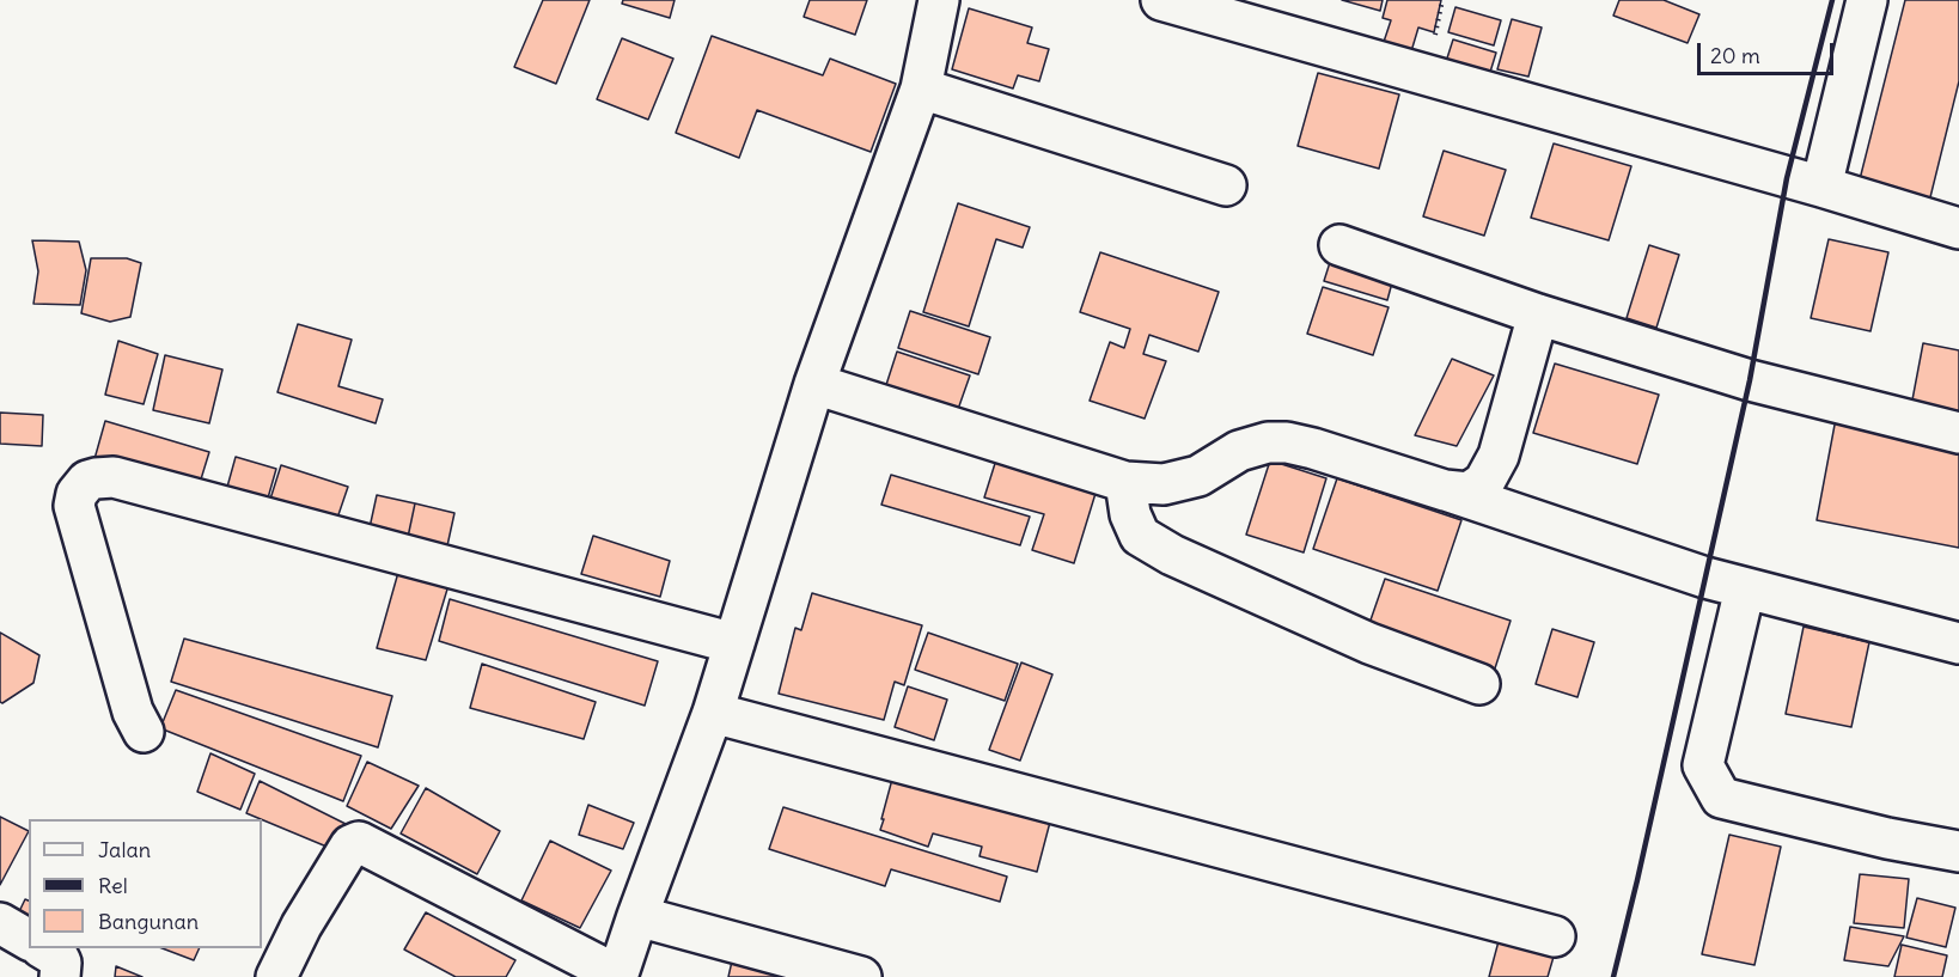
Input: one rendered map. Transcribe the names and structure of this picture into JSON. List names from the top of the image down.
{
  "legend": ["Jalan", "Rel", "Bangunan"],
  "scale_bar": "20 m"
}
